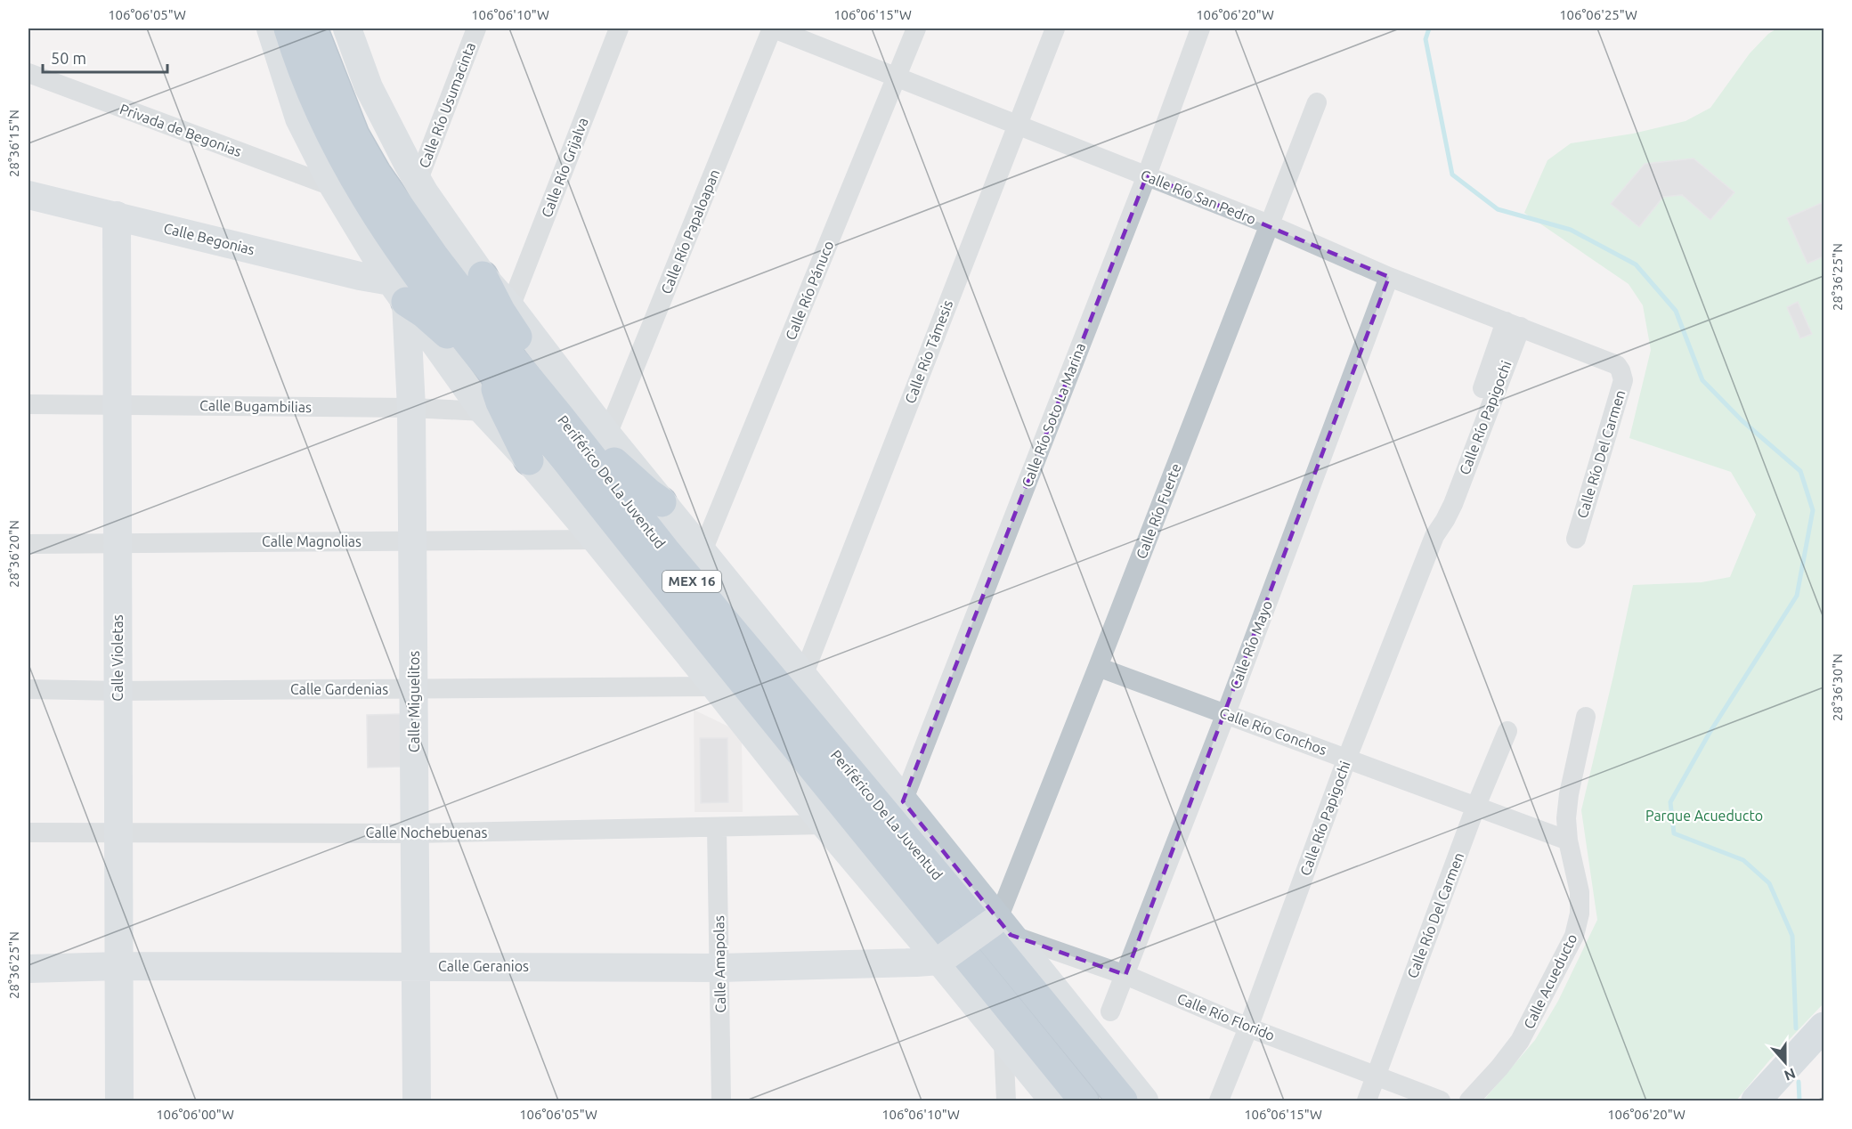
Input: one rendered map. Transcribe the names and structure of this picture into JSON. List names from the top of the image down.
{
  "streets": {
    "highway": ["Periférico De La Juventud", "MEX 16"],
    "street": [
      "Calle Río Usumacinta",
      "Privada de Begonias",
      "Calle Río Grijalva",
      "Calle Río San Pedro",
      "Calle Río Papaloapan",
      "Calle Begonias",
      "Calle Río Pánuco",
      "Calle Río Támesis",
      "Calle Bugambilias",
      "Calle Río Soto La Marina",
      "Calle Río Papigochi",
      "Calle Río Del Carmen",
      "Calle Río Fuerte",
      "Calle Magnolias",
      "Calle Río Mayo",
      "Calle Violetas",
      "Calle Gardenias",
      "Calle Miguelitos",
      "Calle Río Conchos",
      "Calle Nochebuenas",
      "Calle Amapolas",
      "Calle Geranios",
      "Calle Acueducto",
      "Calle Río Florido"
    ]
  },
  "crossings": [
    ["Calle Río Usumacinta", "Periférico De La Juventud"],
    ["Calle Río Grijalva", "Periférico De La Juventud"],
    ["Calle Río San Pedro", "Calle Río Papaloapan"],
    ["Calle Río San Pedro", "Calle Río Pánuco"],
    ["Calle Río San Pedro", "Calle Río Támesis"],
    ["Calle Río San Pedro", "Calle Río Soto La Marina"],
    ["Calle Río San Pedro", "Calle Río Papigochi"],
    ["Calle Río San Pedro", "Calle Río Del Carmen"],
    ["Calle Río San Pedro", "Calle Río Fuerte"],
    ["Calle Río San Pedro", "Calle Río Mayo"],
    ["Calle Río Papaloapan", "Periférico De La Juventud"],
    ["Calle Begonias", "Calle Violetas"],
    ["Calle Begonias", "Calle Miguelitos"],
    ["Calle Río Pánuco", "Periférico De La Juventud"],
    ["Calle Río Támesis", "Periférico De La Juventud"],
    ["Calle Bugambilias", "Calle Violetas"],
    ["Calle Bugambilias", "Calle Miguelitos"],
    ["Calle Río Soto La Marina", "Periférico De La Juventud"],
    ["Calle Río Papigochi", "Calle Río Conchos"],
    ["Calle Río Papigochi", "Calle Río Florido"],
    ["Calle Río Del Carmen", "Calle Río Conchos"],
    ["Calle Río Del Carmen", "Calle Río Florido"],
    ["Periférico De La Juventud", "Calle Río Fuerte"],
    ["Periférico De La Juventud", "Calle Río Florido"],
    ["Calle Río Fuerte", "Calle Río Conchos"],
    ["Calle Río Fuerte", "Calle Río Florido"],
    ["Calle Magnolias", "Calle Violetas"],
    ["Calle Magnolias", "Calle Miguelitos"],
    ["Calle Río Mayo", "Calle Río Conchos"],
    ["Calle Río Mayo", "Calle Río Florido"],
    ["Calle Violetas", "Calle Gardenias"],
    ["Calle Violetas", "Calle Nochebuenas"],
    ["Calle Violetas", "Calle Geranios"],
    ["Calle Gardenias", "Calle Miguelitos"],
    ["Calle Miguelitos", "Calle Nochebuenas"],
    ["Calle Miguelitos", "Calle Geranios"],
    ["Calle Río Conchos", "Calle Acueducto"],
    ["Calle Nochebuenas", "Calle Amapolas"],
    ["Calle Amapolas", "Calle Geranios"]
  ],
  "parks": ["Parque Acueducto"],
  "scale_bar": "50 m",
  "north": "bottom",
  "coordinates": [
    "106°06'05\"W",
    "106°06'10\"W",
    "106°06'15\"W",
    "106°06'20\"W",
    "106°06'25\"W",
    "28°36'15\"N",
    "28°36'25\"N",
    "28°36'20\"N",
    "28°36'30\"N",
    "106°06'00\"W"
  ]
}
